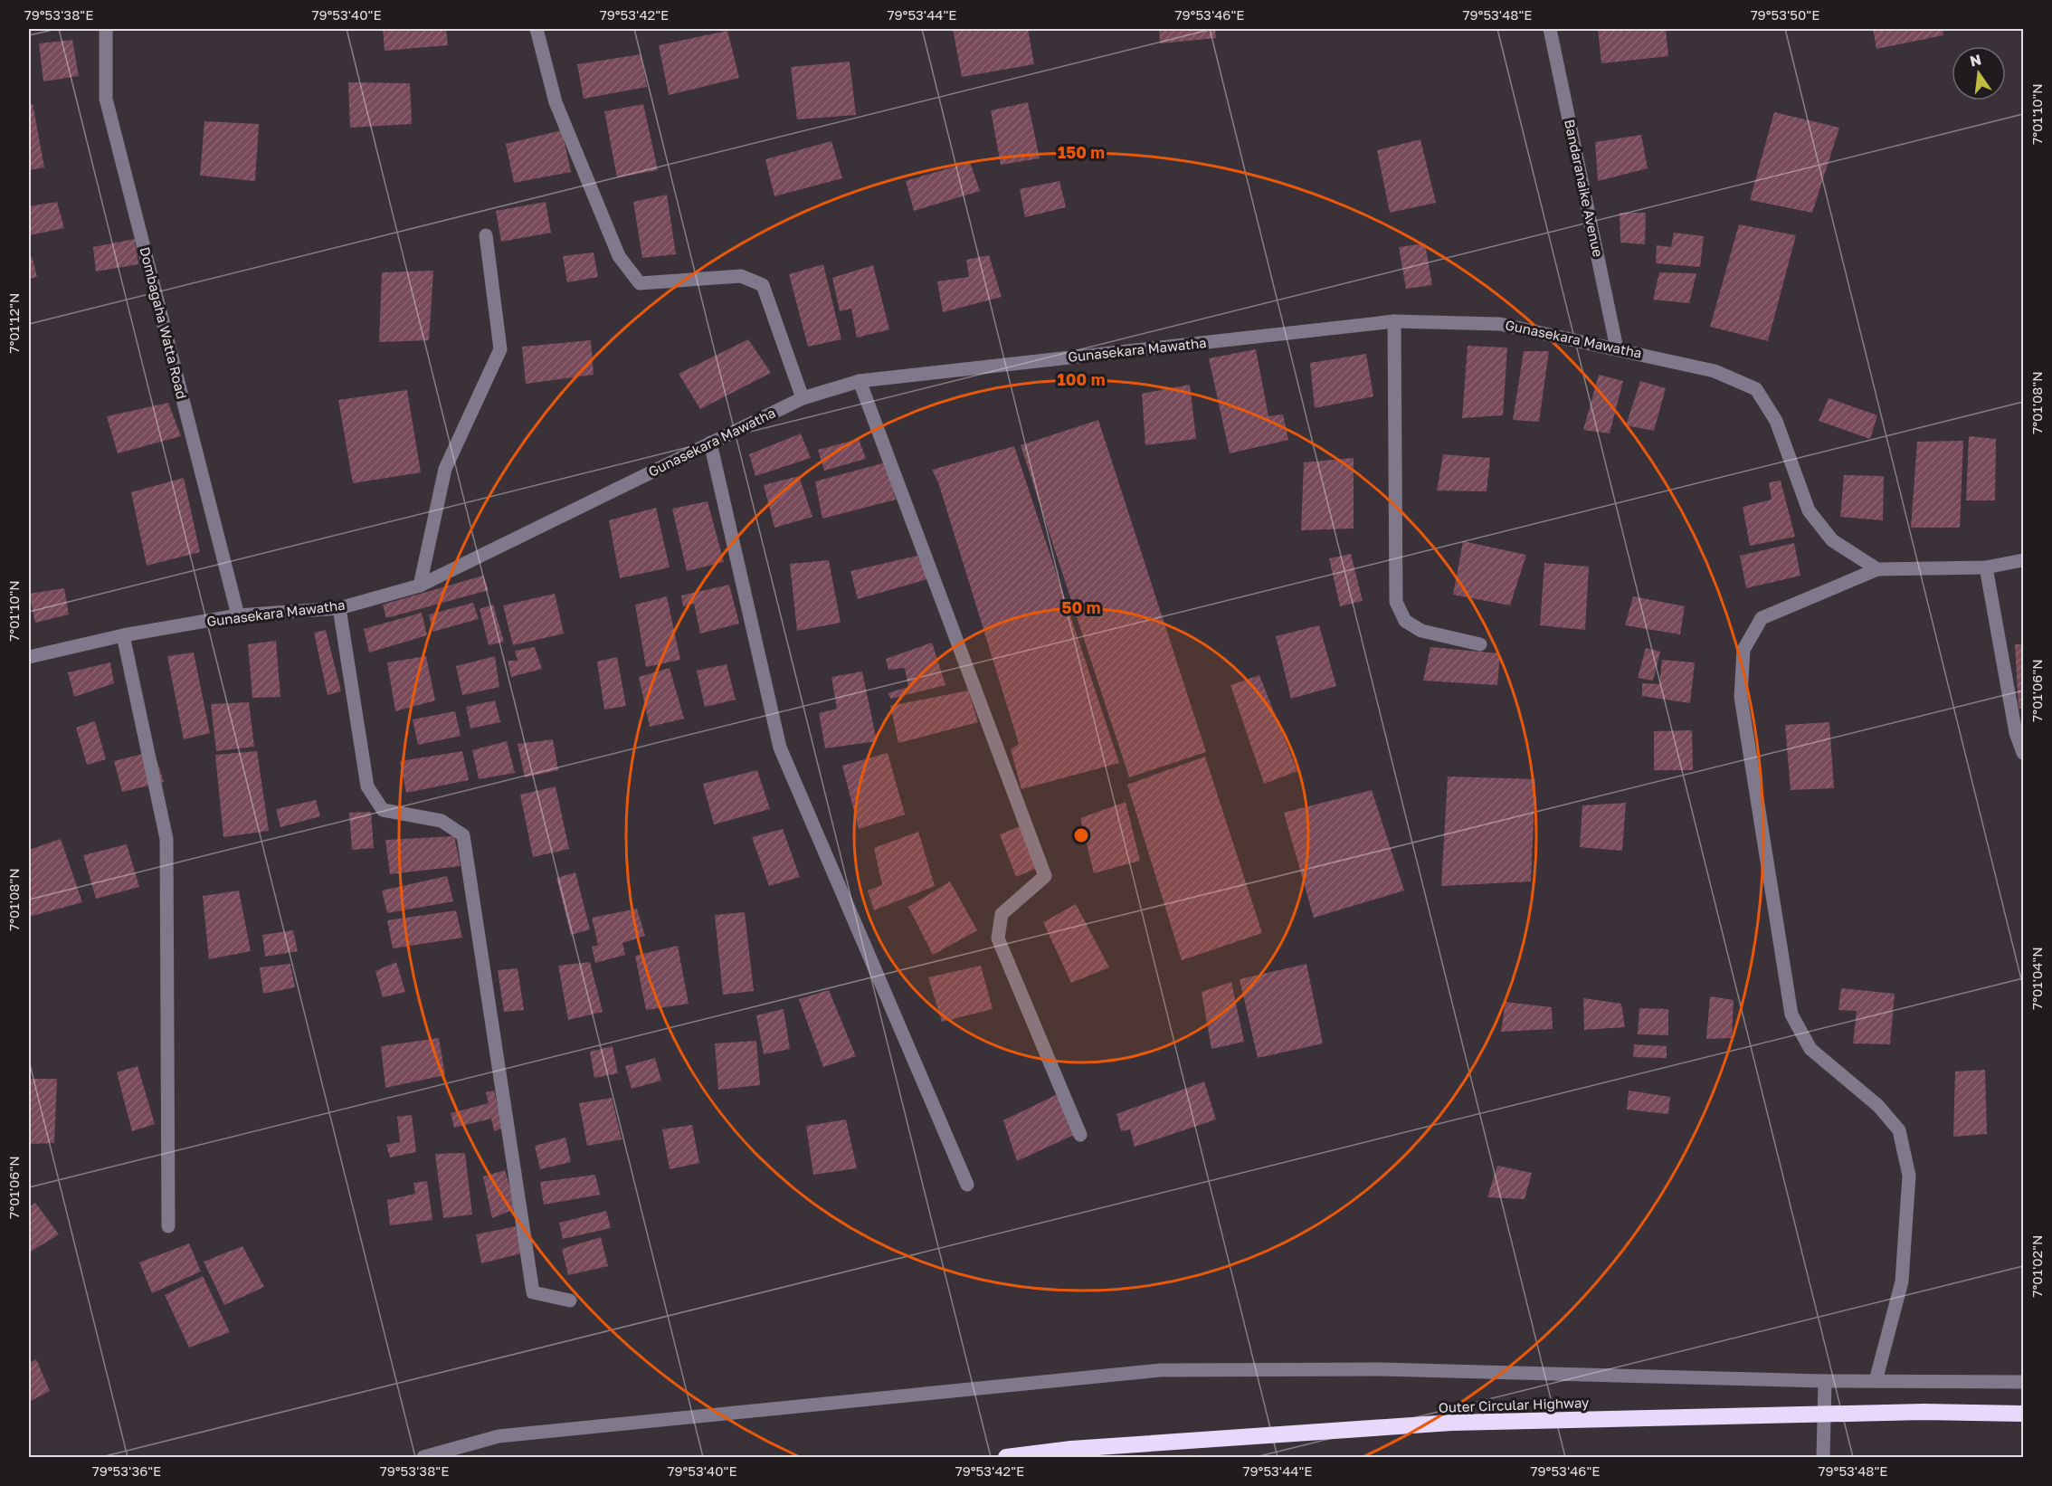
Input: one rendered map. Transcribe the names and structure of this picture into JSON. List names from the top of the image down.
{
  "streets": {
    "highway": ["Outer Circular Highway"],
    "street": ["Bandaranaike Avenue", "Dombagaha Watta Road", "Gunasekara Mawatha"]
  },
  "crossings": [
    ["Bandaranaike Avenue", "Gunasekara Mawatha"],
    ["Dombagaha Watta Road", "Gunasekara Mawatha"]
  ],
  "north": "top",
  "coordinates": [
    "79°53'38\"E",
    "79°53'40\"E",
    "79°53'42\"E",
    "79°53'44\"E",
    "79°53'46\"E",
    "79°53'48\"E",
    "79°53'50\"E",
    "7°01'10\"N",
    "7°01'12\"N",
    "7°01'08\"N",
    "7°01'06\"N",
    "7°01'04\"N",
    "7°01'02\"N",
    "79°53'36\"E"
  ],
  "rings": ["150 m", "100 m", "50 m"]
}
